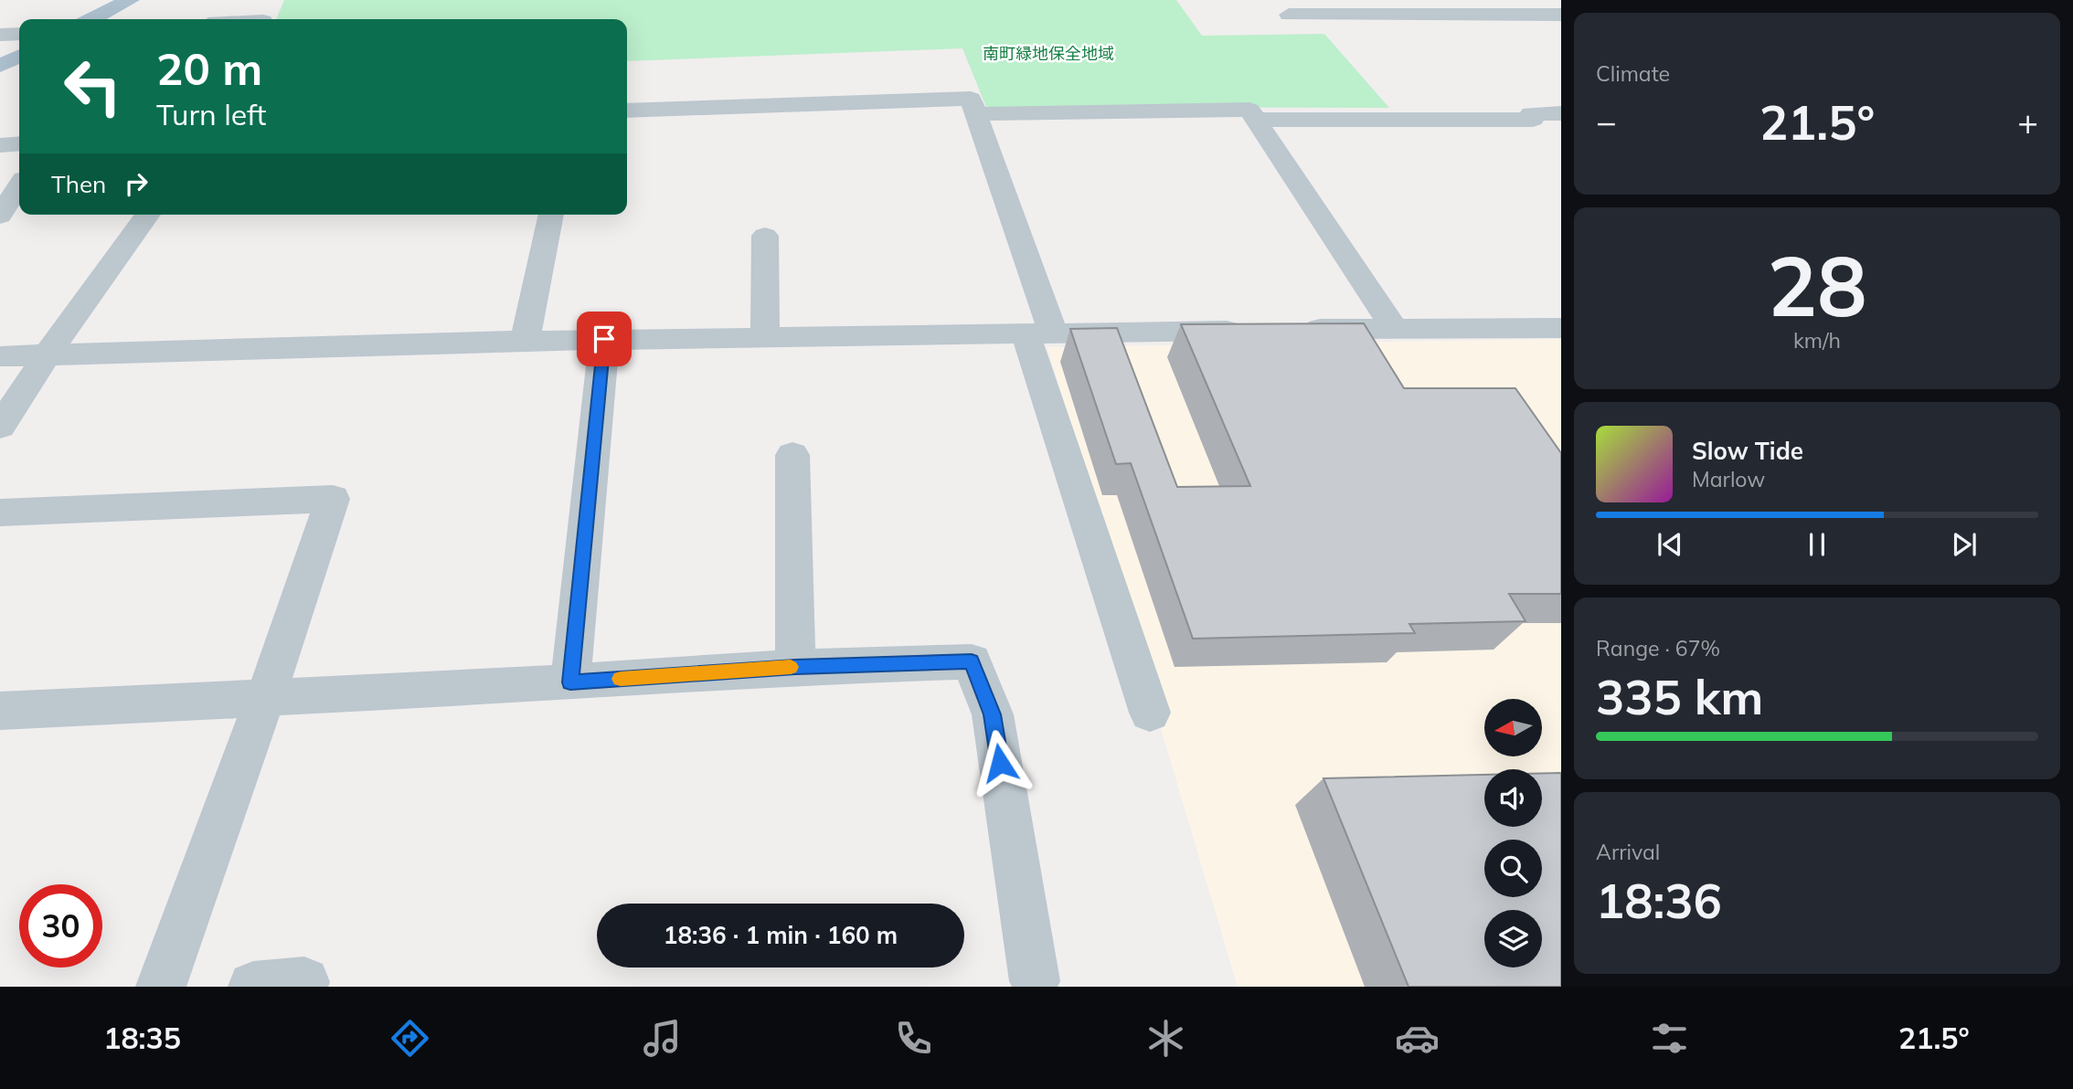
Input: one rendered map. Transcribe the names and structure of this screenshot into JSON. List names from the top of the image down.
{
  "parks": ["南町緑地保全地域"],
  "north": "left",
  "page": {
    "tile": [
      "Climate",
      ["28", "km/h"],
      ["Range · 67%", "335 km"],
      ["Arrival", "18:36"]
    ],
    "turn": ["20 m", "Turn left"],
    "heat": ["−", "21.5°", "+"],
    "then": "Then",
    "song": ["Slow Tide", "Marlow"],
    "limit": "30",
    "trip": "18:36 · 1 min · 160 m",
    "tabs": ["18:35", "21.5°"]
  }
}
